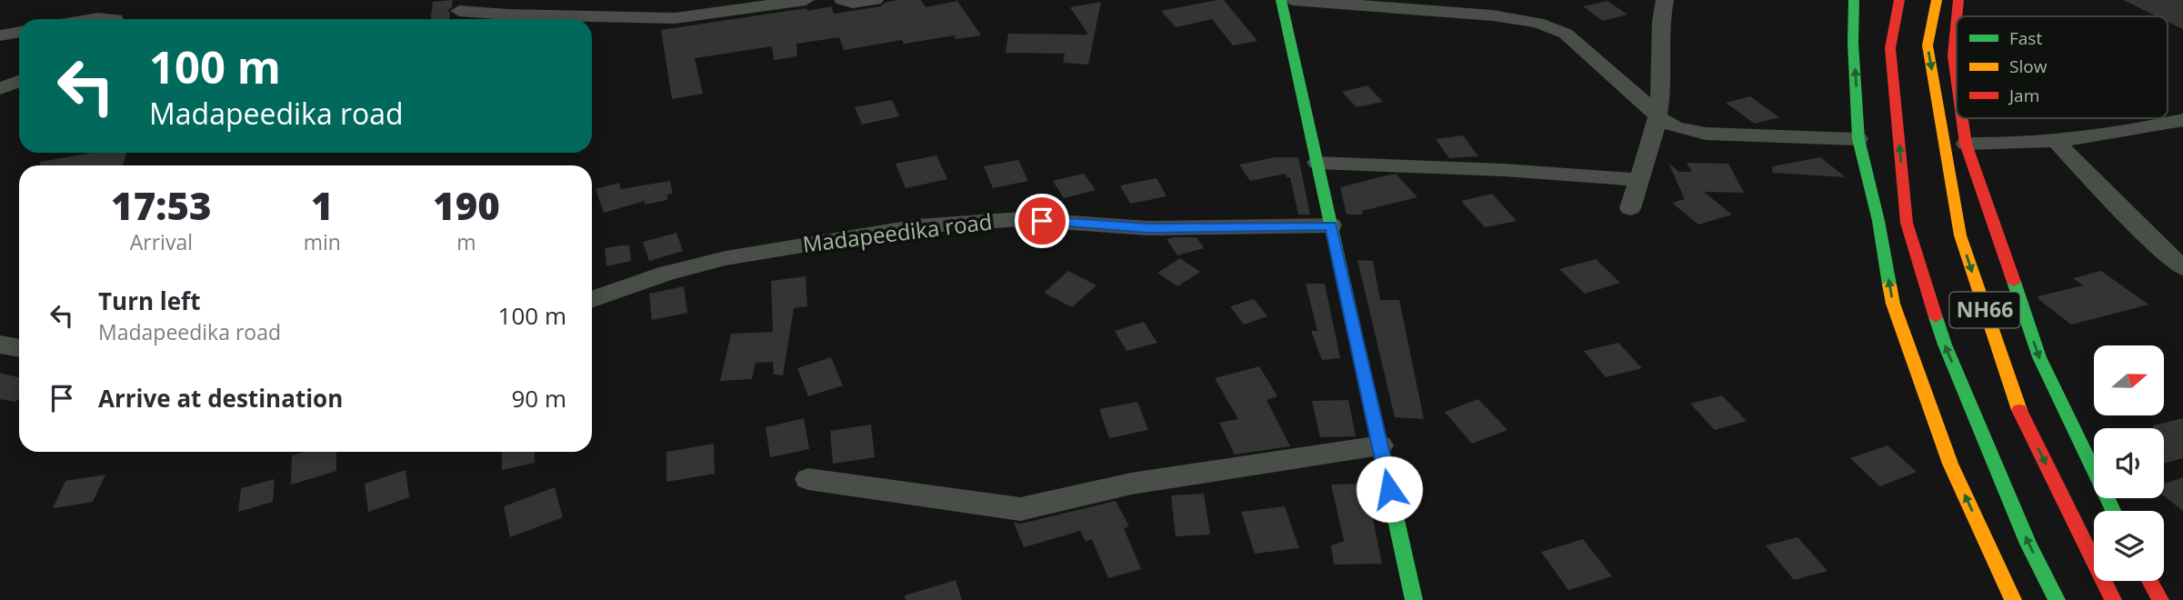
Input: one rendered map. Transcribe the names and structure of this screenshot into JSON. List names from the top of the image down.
{
  "streets": {
    "main road": ["NH66"],
    "street": ["Madapeedika road"]
  },
  "legend": ["Fast", "Slow", "Jam"],
  "north": "right",
  "page": {
    "turn": ["100 m", "Madapeedika road"],
    "eta": [
      "17:53",
      "Arrival",
      "1",
      "min",
      "190",
      "m"
    ],
    "list": [
      {
        "name": "Turn left",
        "note": "Madapeedika road",
        "value": "100 m"
      },
      {
        "name": "Arrive at destination",
        "value": "90 m"
      }
    ]
  }
}
